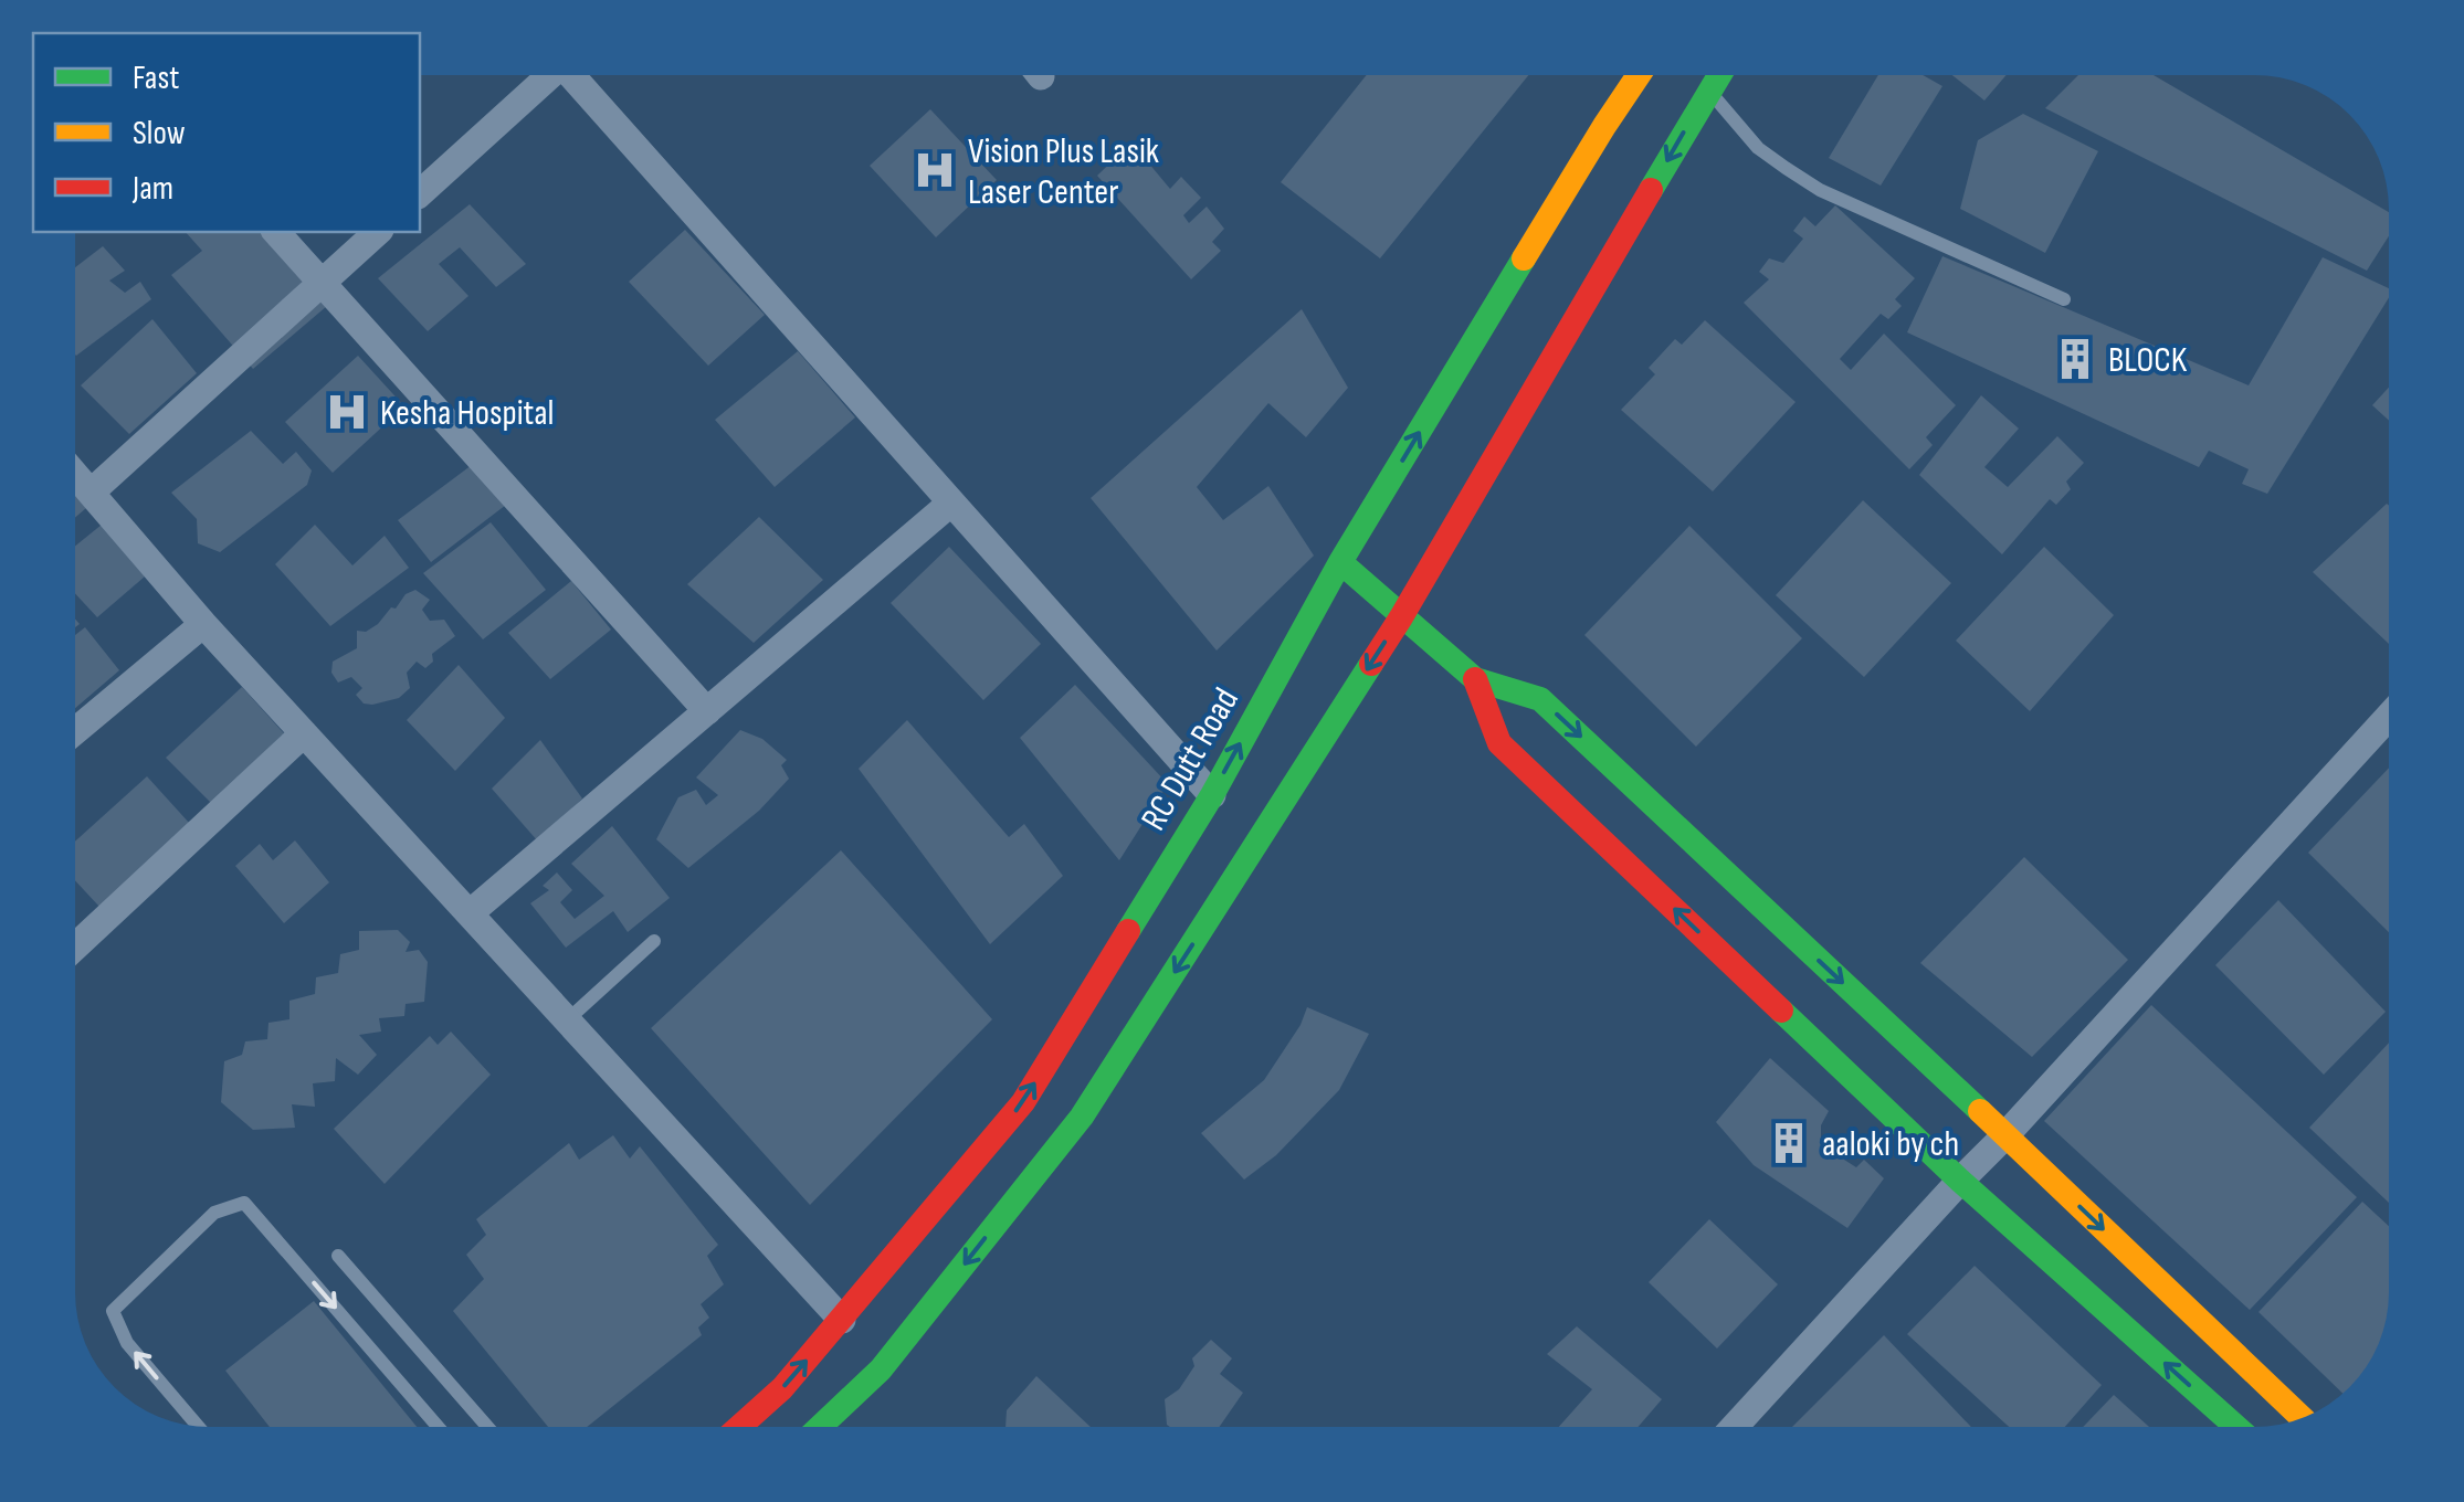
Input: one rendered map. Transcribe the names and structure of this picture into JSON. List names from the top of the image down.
{
  "streets": {
    "main road": ["RC Dutt Road"]
  },
  "places": {
    "hospital": ["Vision Plus Lasik Laser Center", "Kesha Hospital"],
    "building": ["BLOCK", "aaloki by ch"]
  },
  "legend": ["Fast", "Slow", "Jam"]
}
